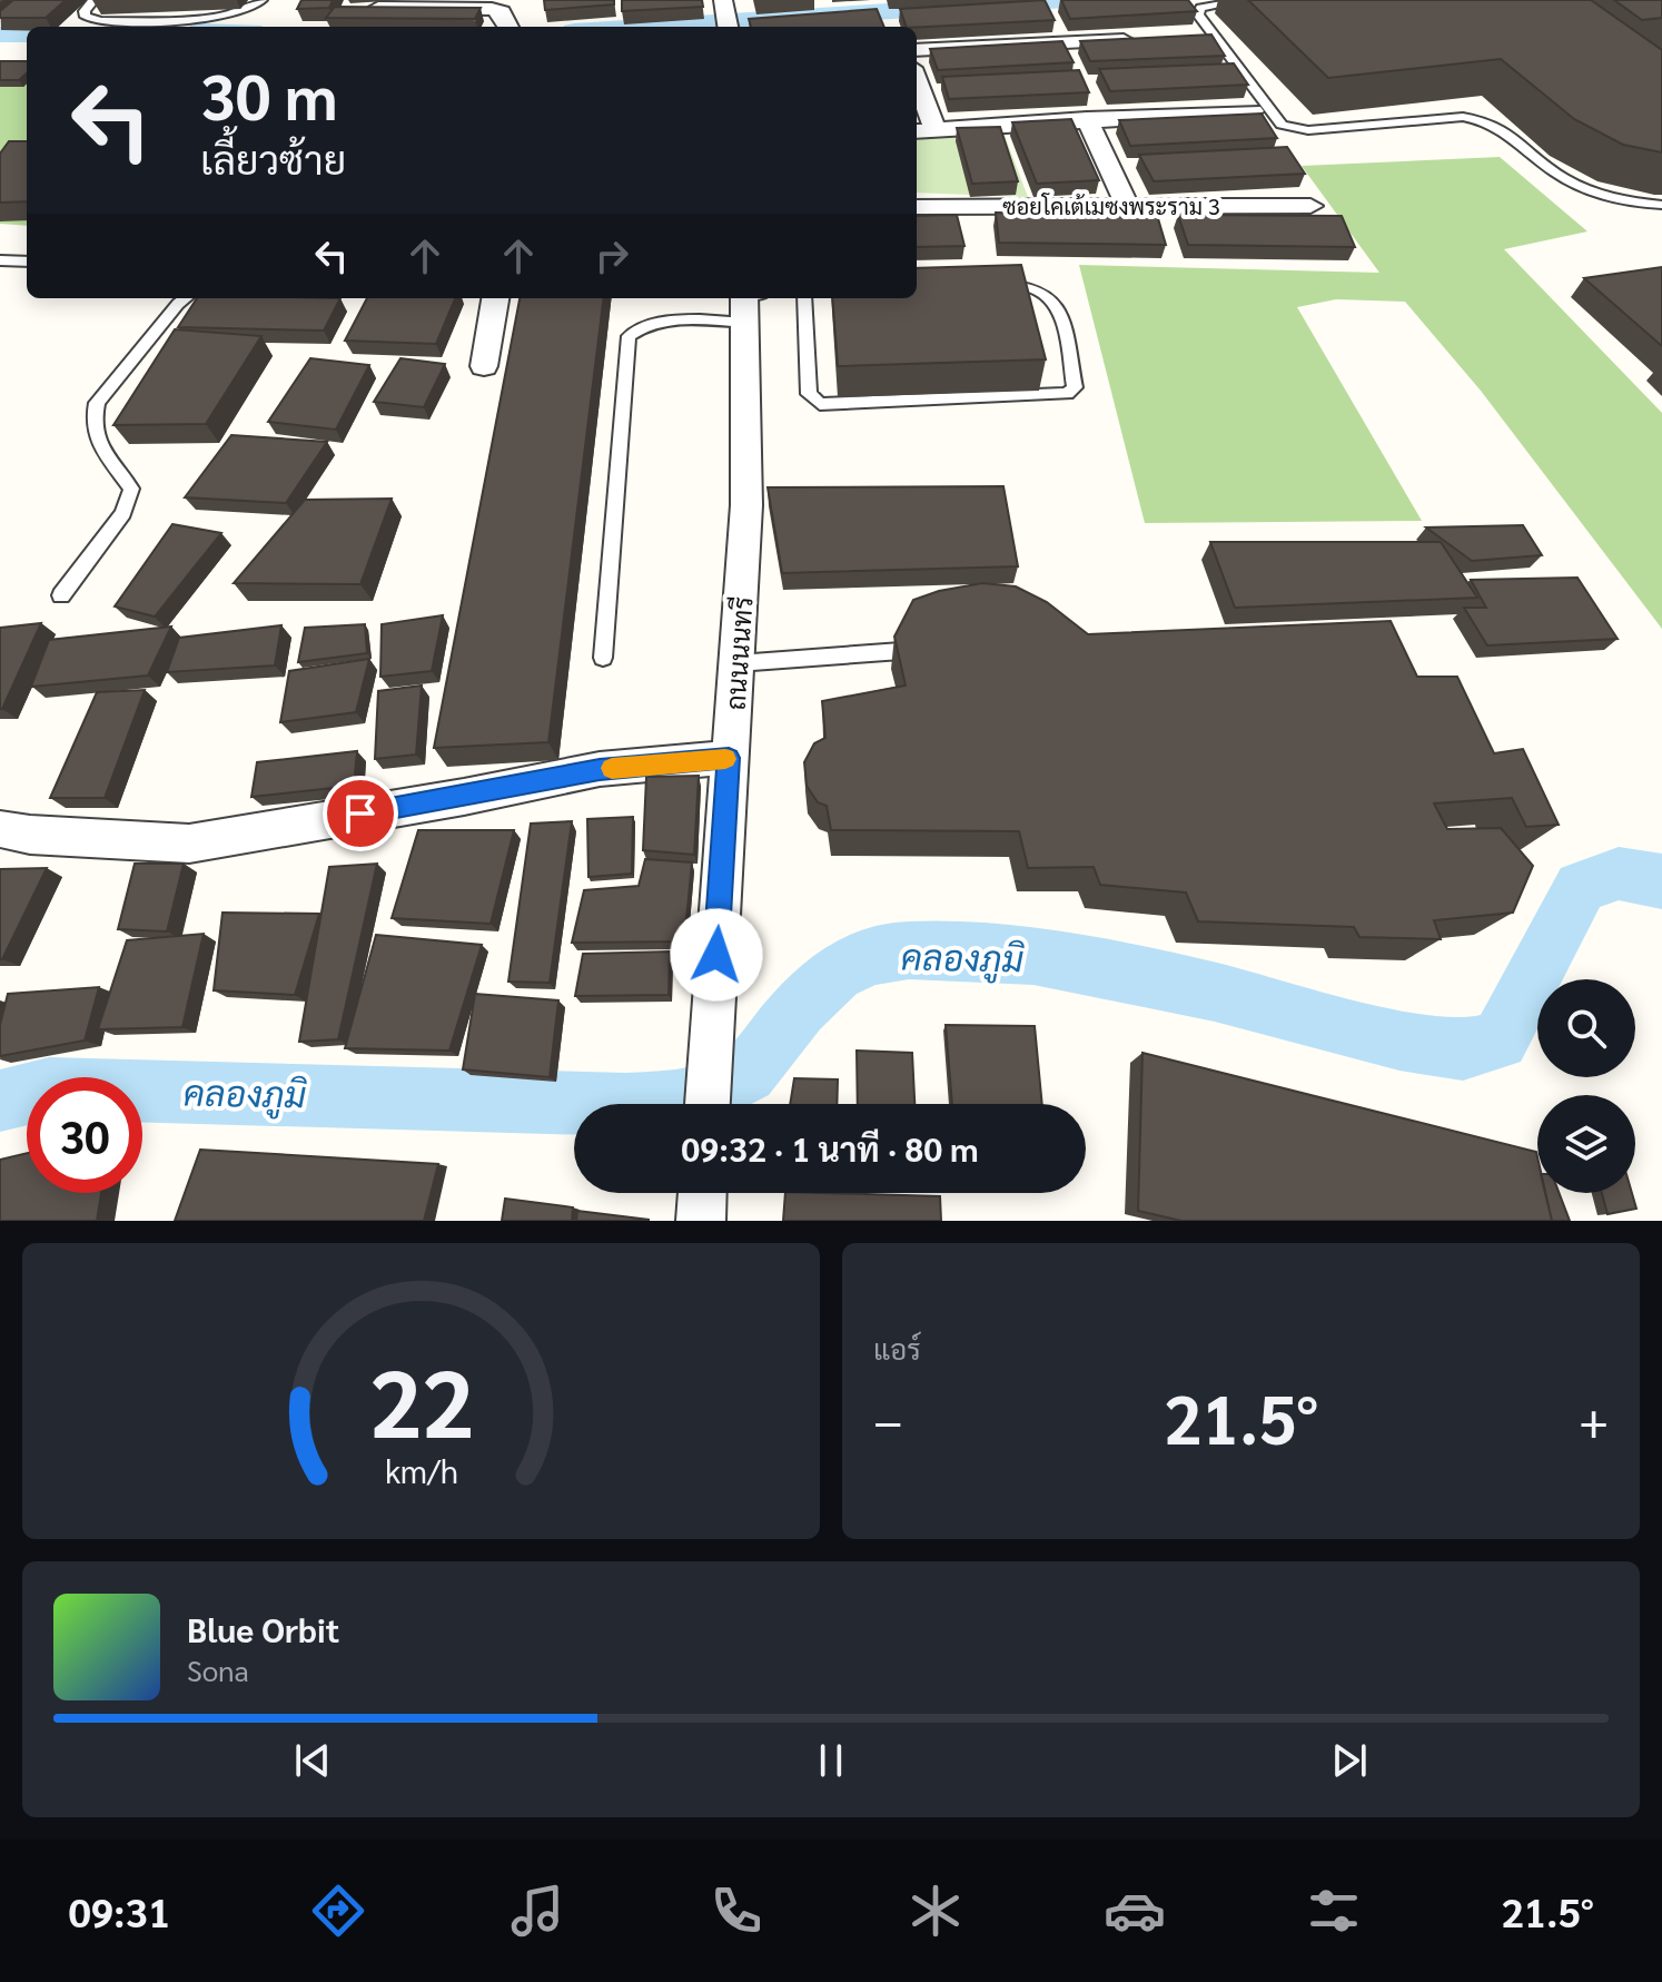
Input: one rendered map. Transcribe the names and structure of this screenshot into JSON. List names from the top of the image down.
{
  "streets": {
    "street": ["ซอยโคเต้เมซงพระราม 3", "ถนนนนทรี"]
  },
  "water": ["คลองภูมิ"],
  "page": {
    "turn": ["30 m", "เลี้ยวซ้าย"],
    "limit": "30",
    "trip": "09:32 · 1 นาที · 80 m",
    "tile": "แอร์",
    "heat": ["−", "21.5°", "+"],
    "song": ["Blue Orbit", "Sona"],
    "tabs": ["09:31", "21.5°"],
    "gauge": ["22", "km/h"]
  }
}
